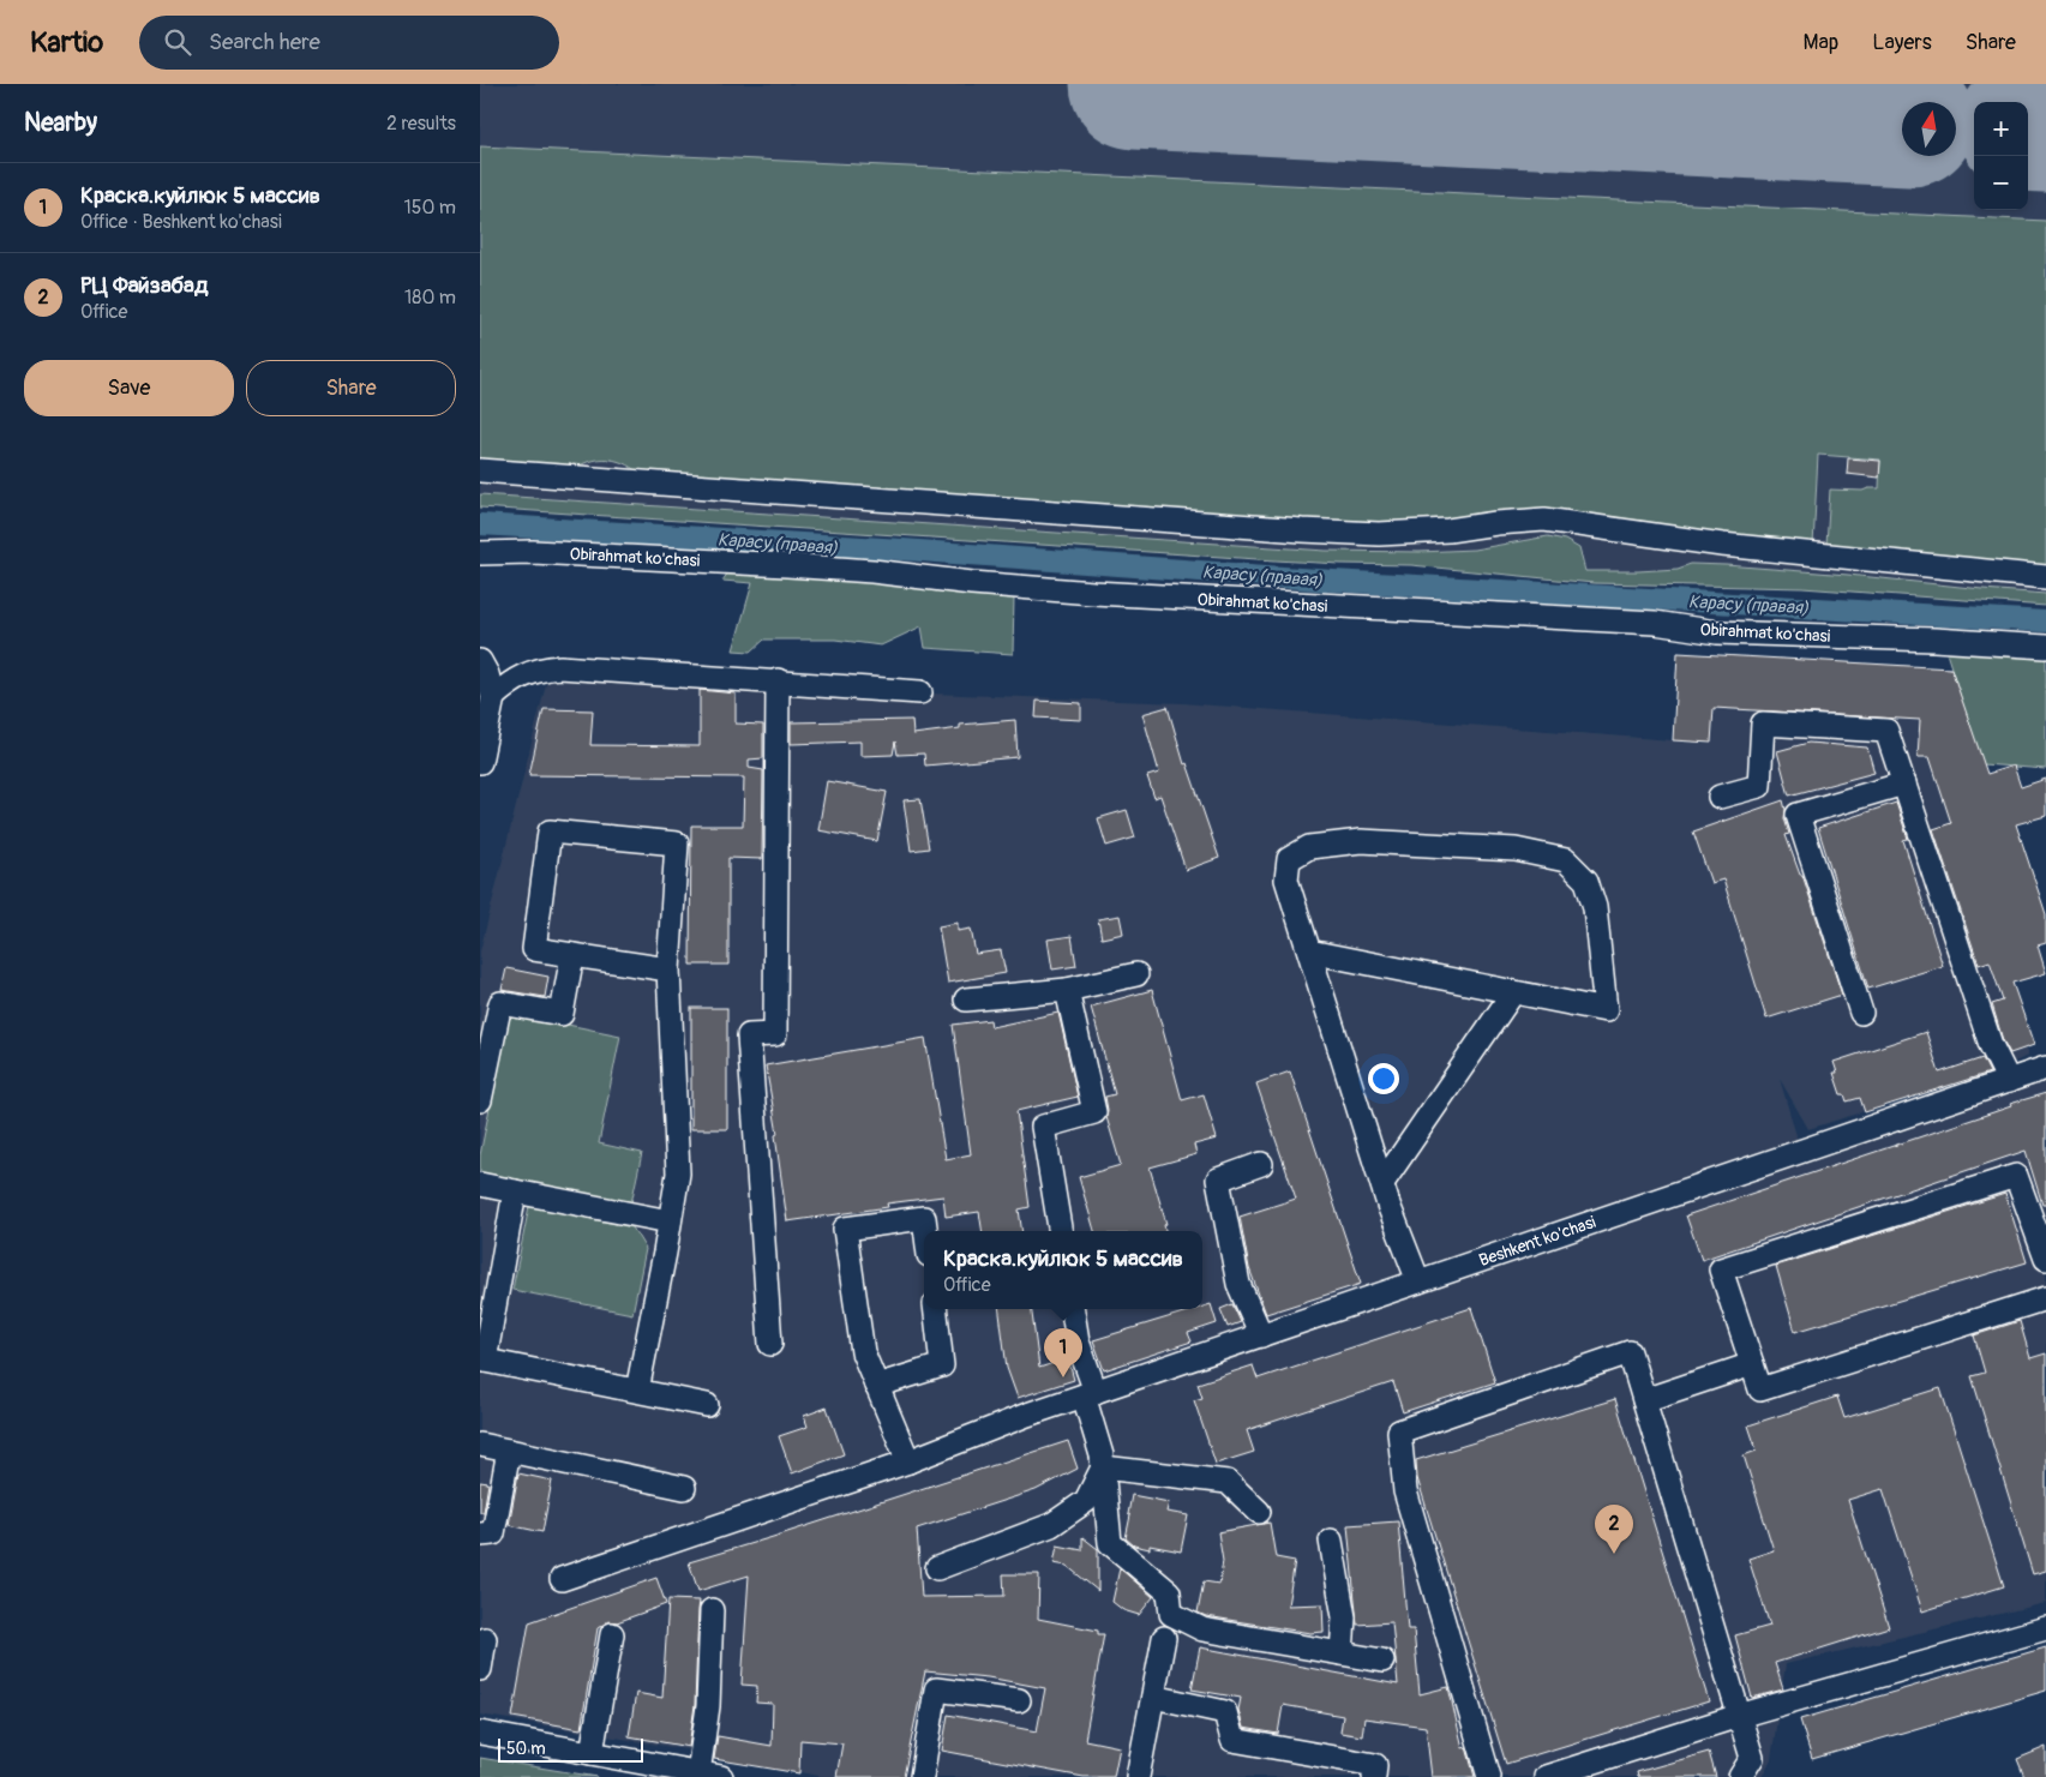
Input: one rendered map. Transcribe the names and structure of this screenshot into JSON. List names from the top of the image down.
{
  "streets": {
    "street": ["Obirahmat ko'chasi", "Beshkent ko'chasi"]
  },
  "water": ["Карасу (правая)"],
  "scale_bar": "50 m",
  "north": "top",
  "page": {
    "header": "Kartio",
    "search": "Search here",
    "nav": ["Map", "Layers", "Share"],
    "heading": ["Nearby", "2 results"],
    "map_buttons": ["+", "−"],
    "list": [
      {
        "mark": "1",
        "name": "Краска.куйлюк 5 массив",
        "note": "Office · Beshkent ko'chasi",
        "value": "150 m"
      },
      {
        "mark": "2",
        "name": "РЦ Файзабад",
        "note": "Office",
        "value": "180 m"
      }
    ],
    "buttons": ["Save", "Share"],
    "popup": ["Краска.куйлюк 5 массив", "Office"],
    "pins": ["1", "2"],
    "scale": "50 m"
  }
}
